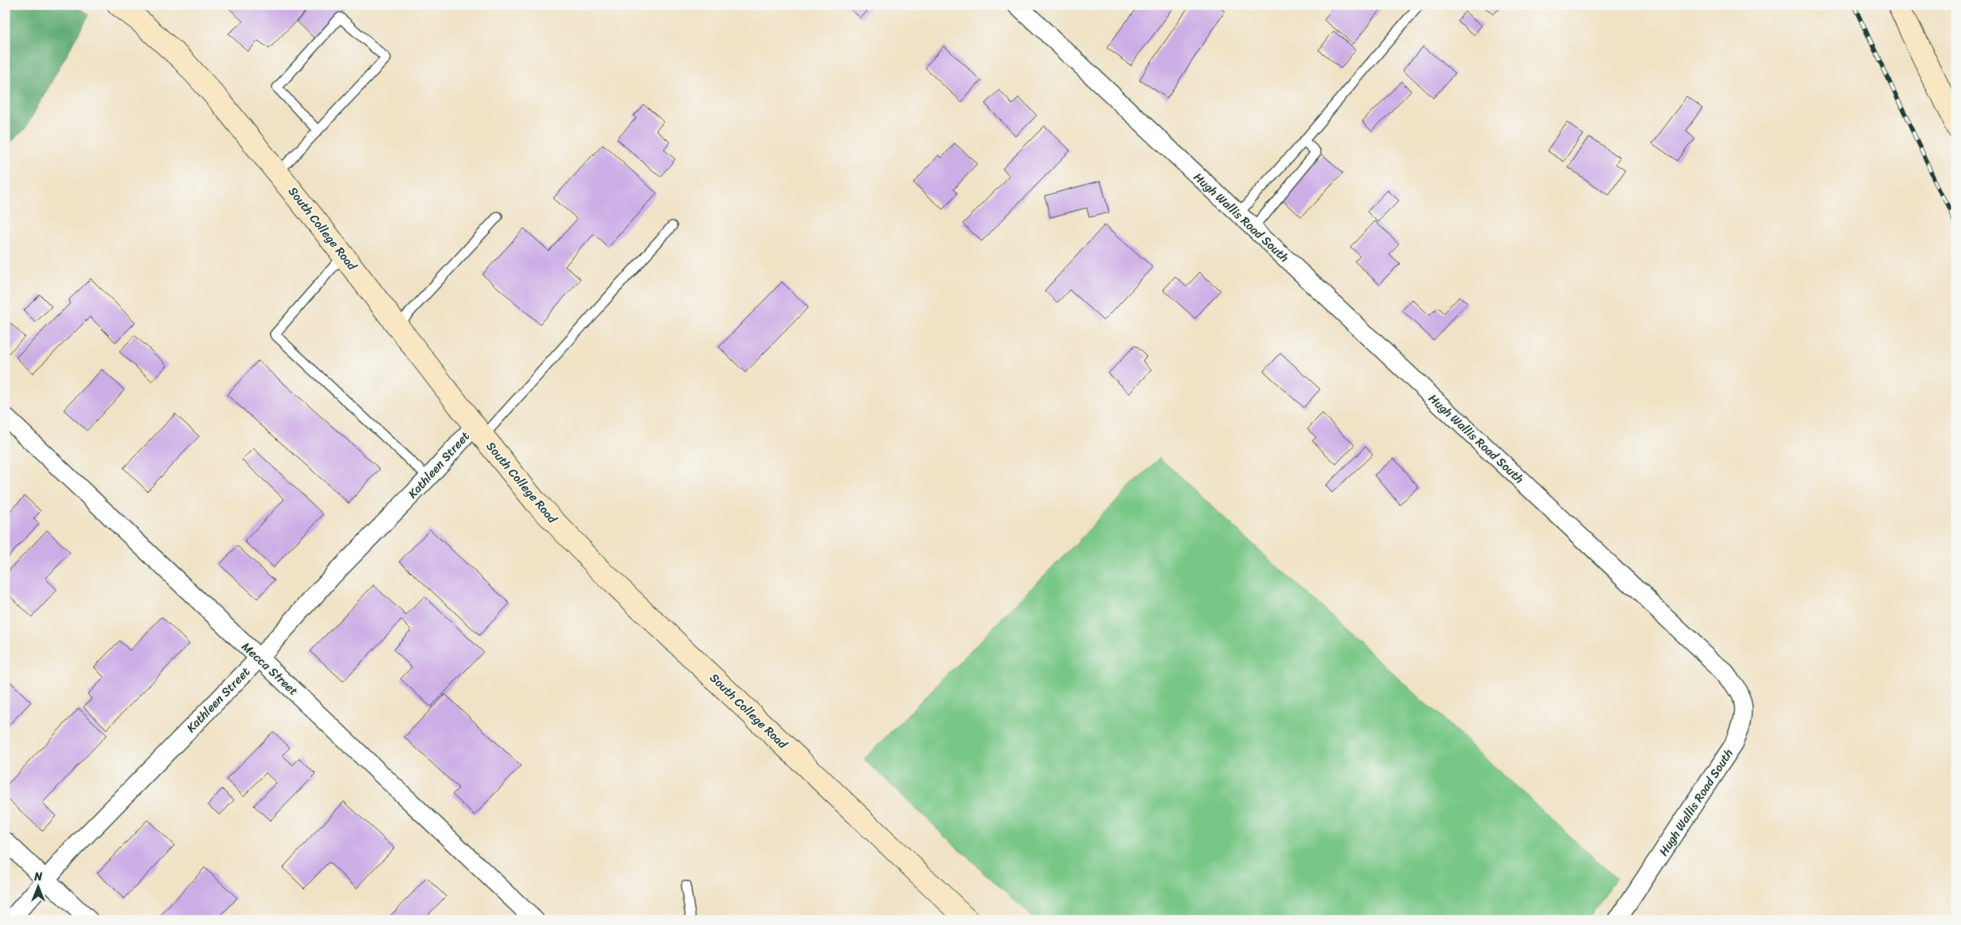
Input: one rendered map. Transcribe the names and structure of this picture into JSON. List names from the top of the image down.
{
  "streets": {
    "street": [
      "Hugh Wallis Road South",
      "South College Road",
      "Kathleen Street",
      "Mecca Street"
    ]
  },
  "crossings": [
    ["South College Road", "Kathleen Street"],
    ["Kathleen Street", "Mecca Street"]
  ],
  "north": "top"
}
